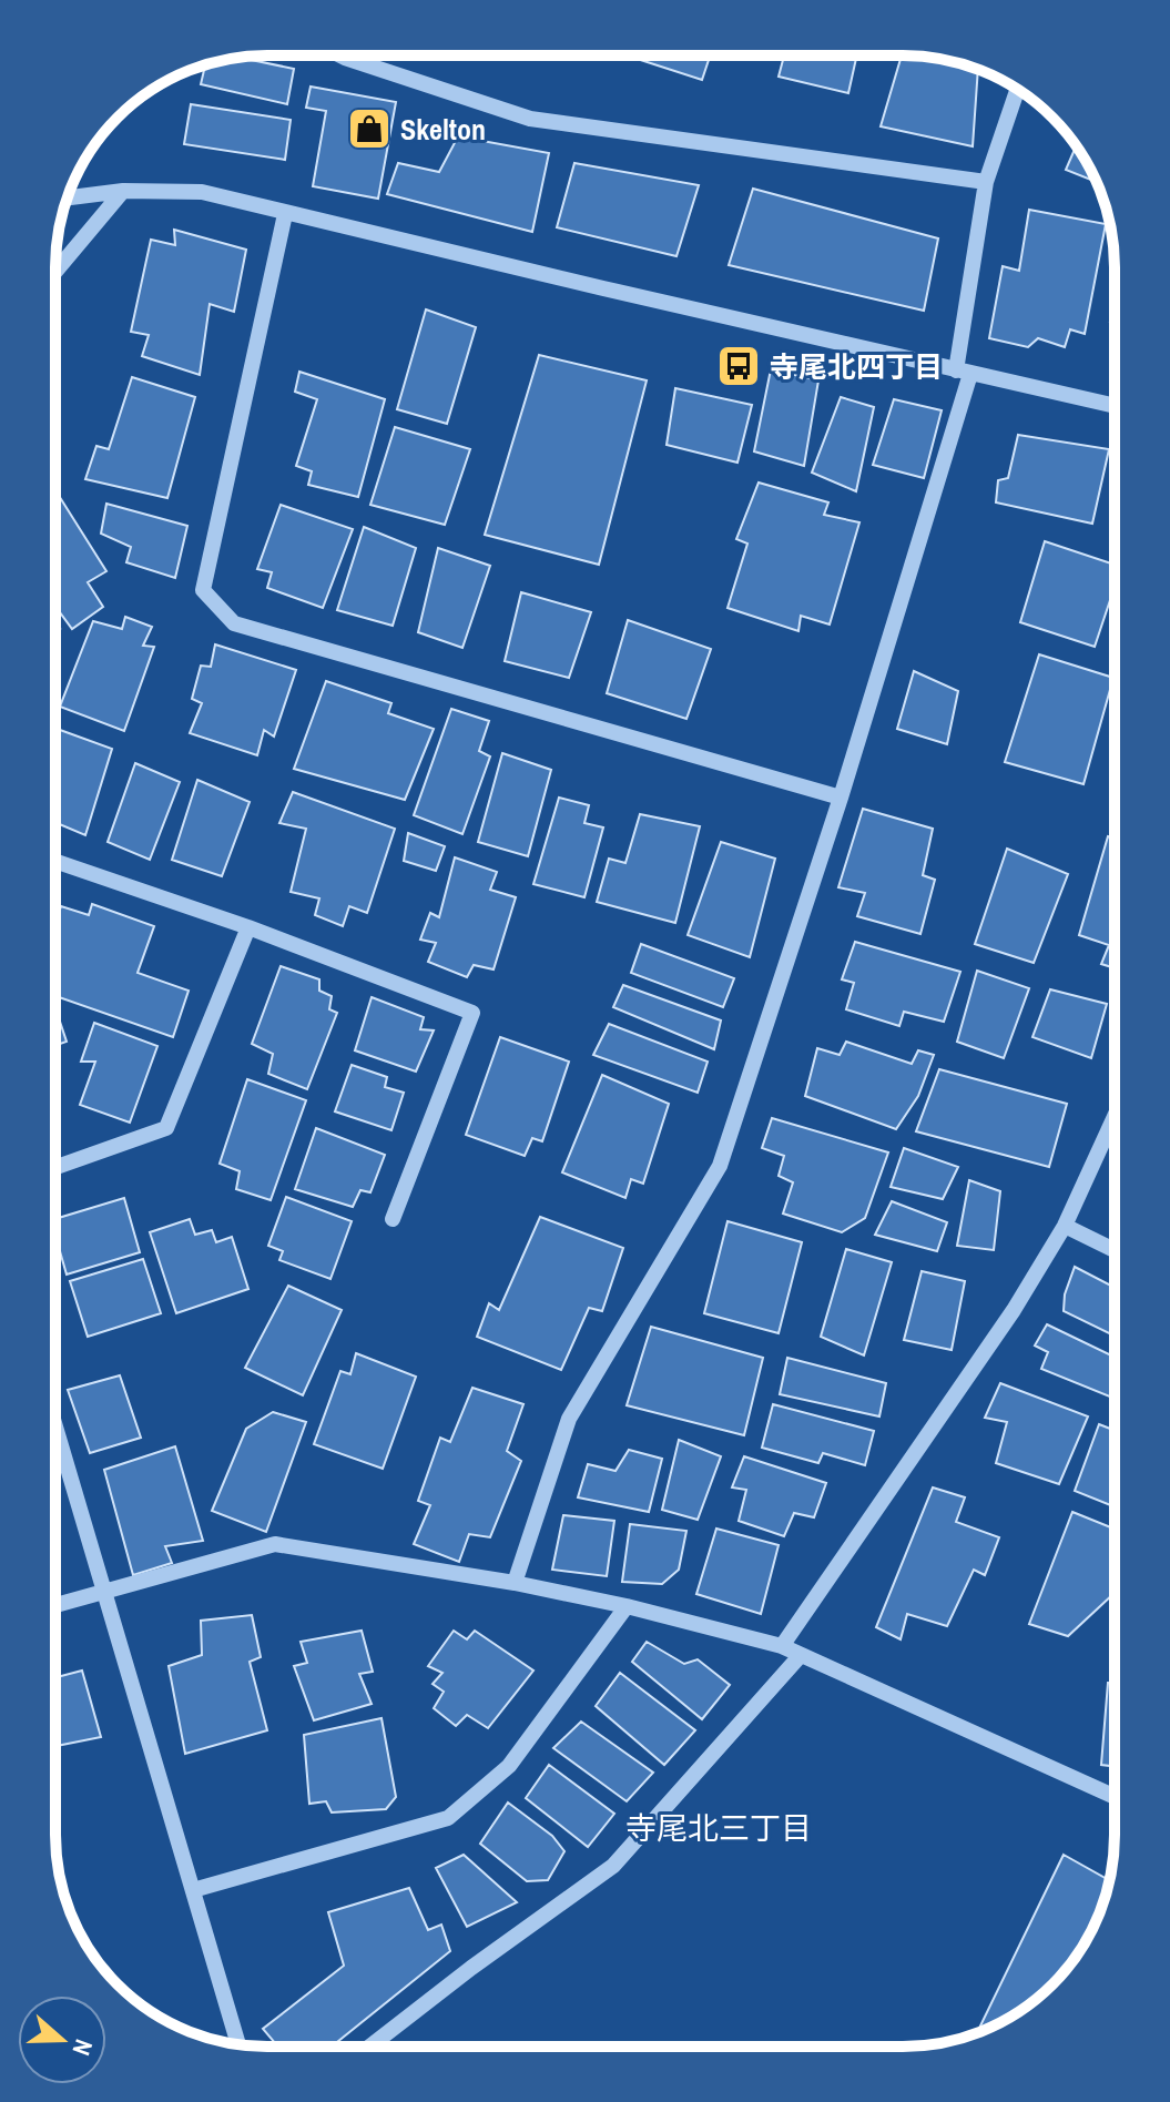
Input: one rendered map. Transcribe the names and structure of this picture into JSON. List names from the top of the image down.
{
  "districts": ["寺尾北三丁目"],
  "places": {
    "shop": ["Skelton"],
    "bus stop": ["寺尾北四丁目"]
  },
  "north": "right"
}
